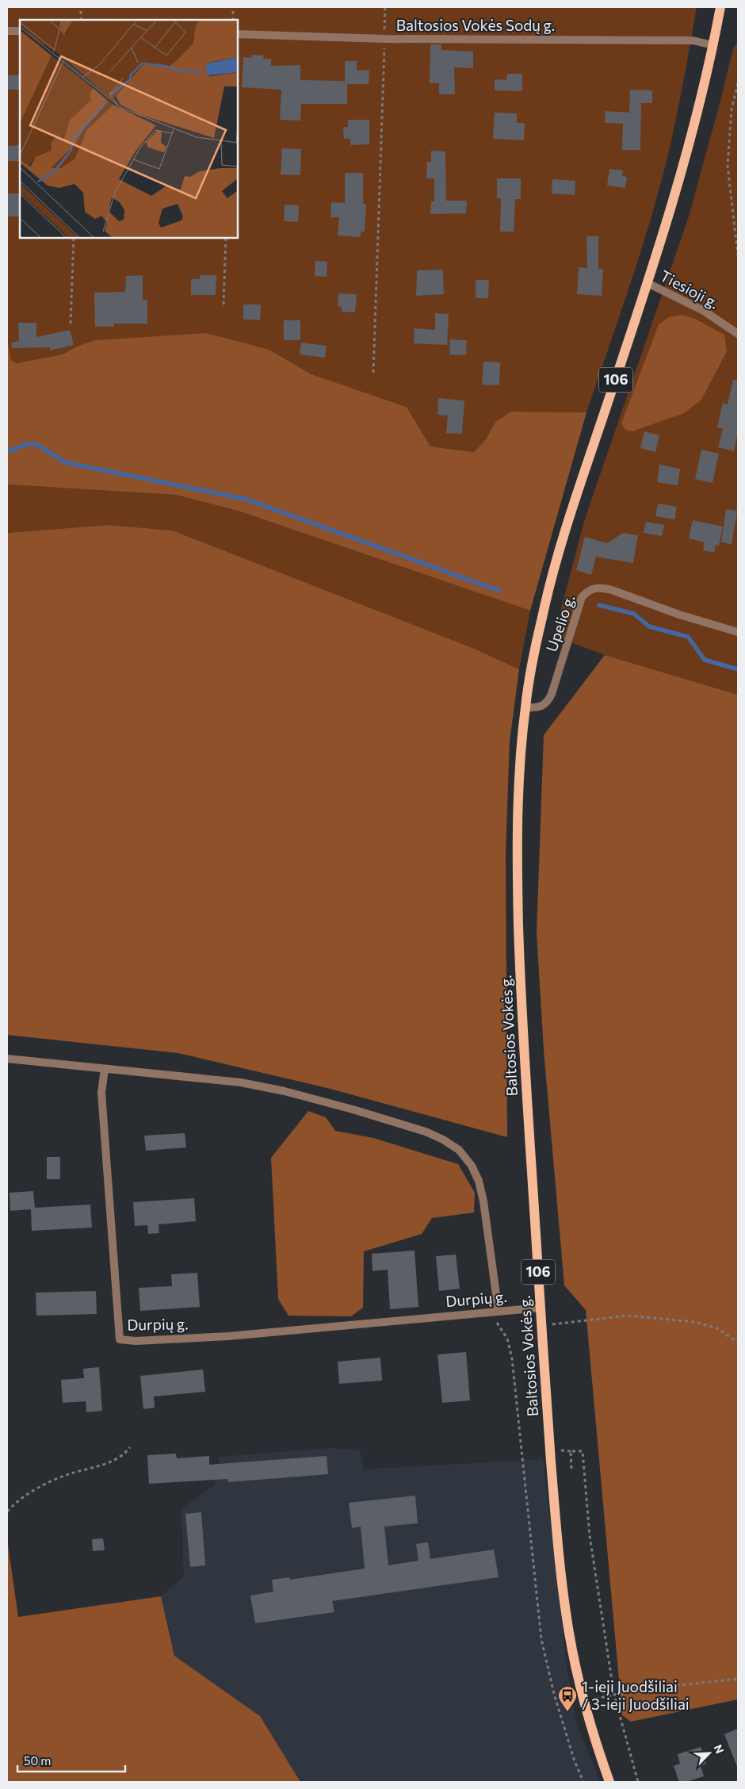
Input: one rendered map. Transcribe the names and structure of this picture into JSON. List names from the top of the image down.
{
  "streets": {
    "main road": ["106", "Baltosios Vokės g."],
    "street": [
      "Baltosios Vokės Sodų g.",
      "Tiesioji g.",
      "Upelio g.",
      "Durpių g."
    ]
  },
  "crossings": [
    ["Baltosios Vokės Sodų g.", "106"],
    ["Tiesioji g.", "106"],
    ["106", "Upelio g."],
    ["106", "Baltosios Vokės g."],
    ["Upelio g.", "Baltosios Vokės g."],
    ["Baltosios Vokės g.", "Durpių g."]
  ],
  "places": {
    "bus stop": ["1-ieji Juodšiliai / 3-ieji Juodšiliai"]
  },
  "scale_bar": "50 m",
  "north": "top right"
}
